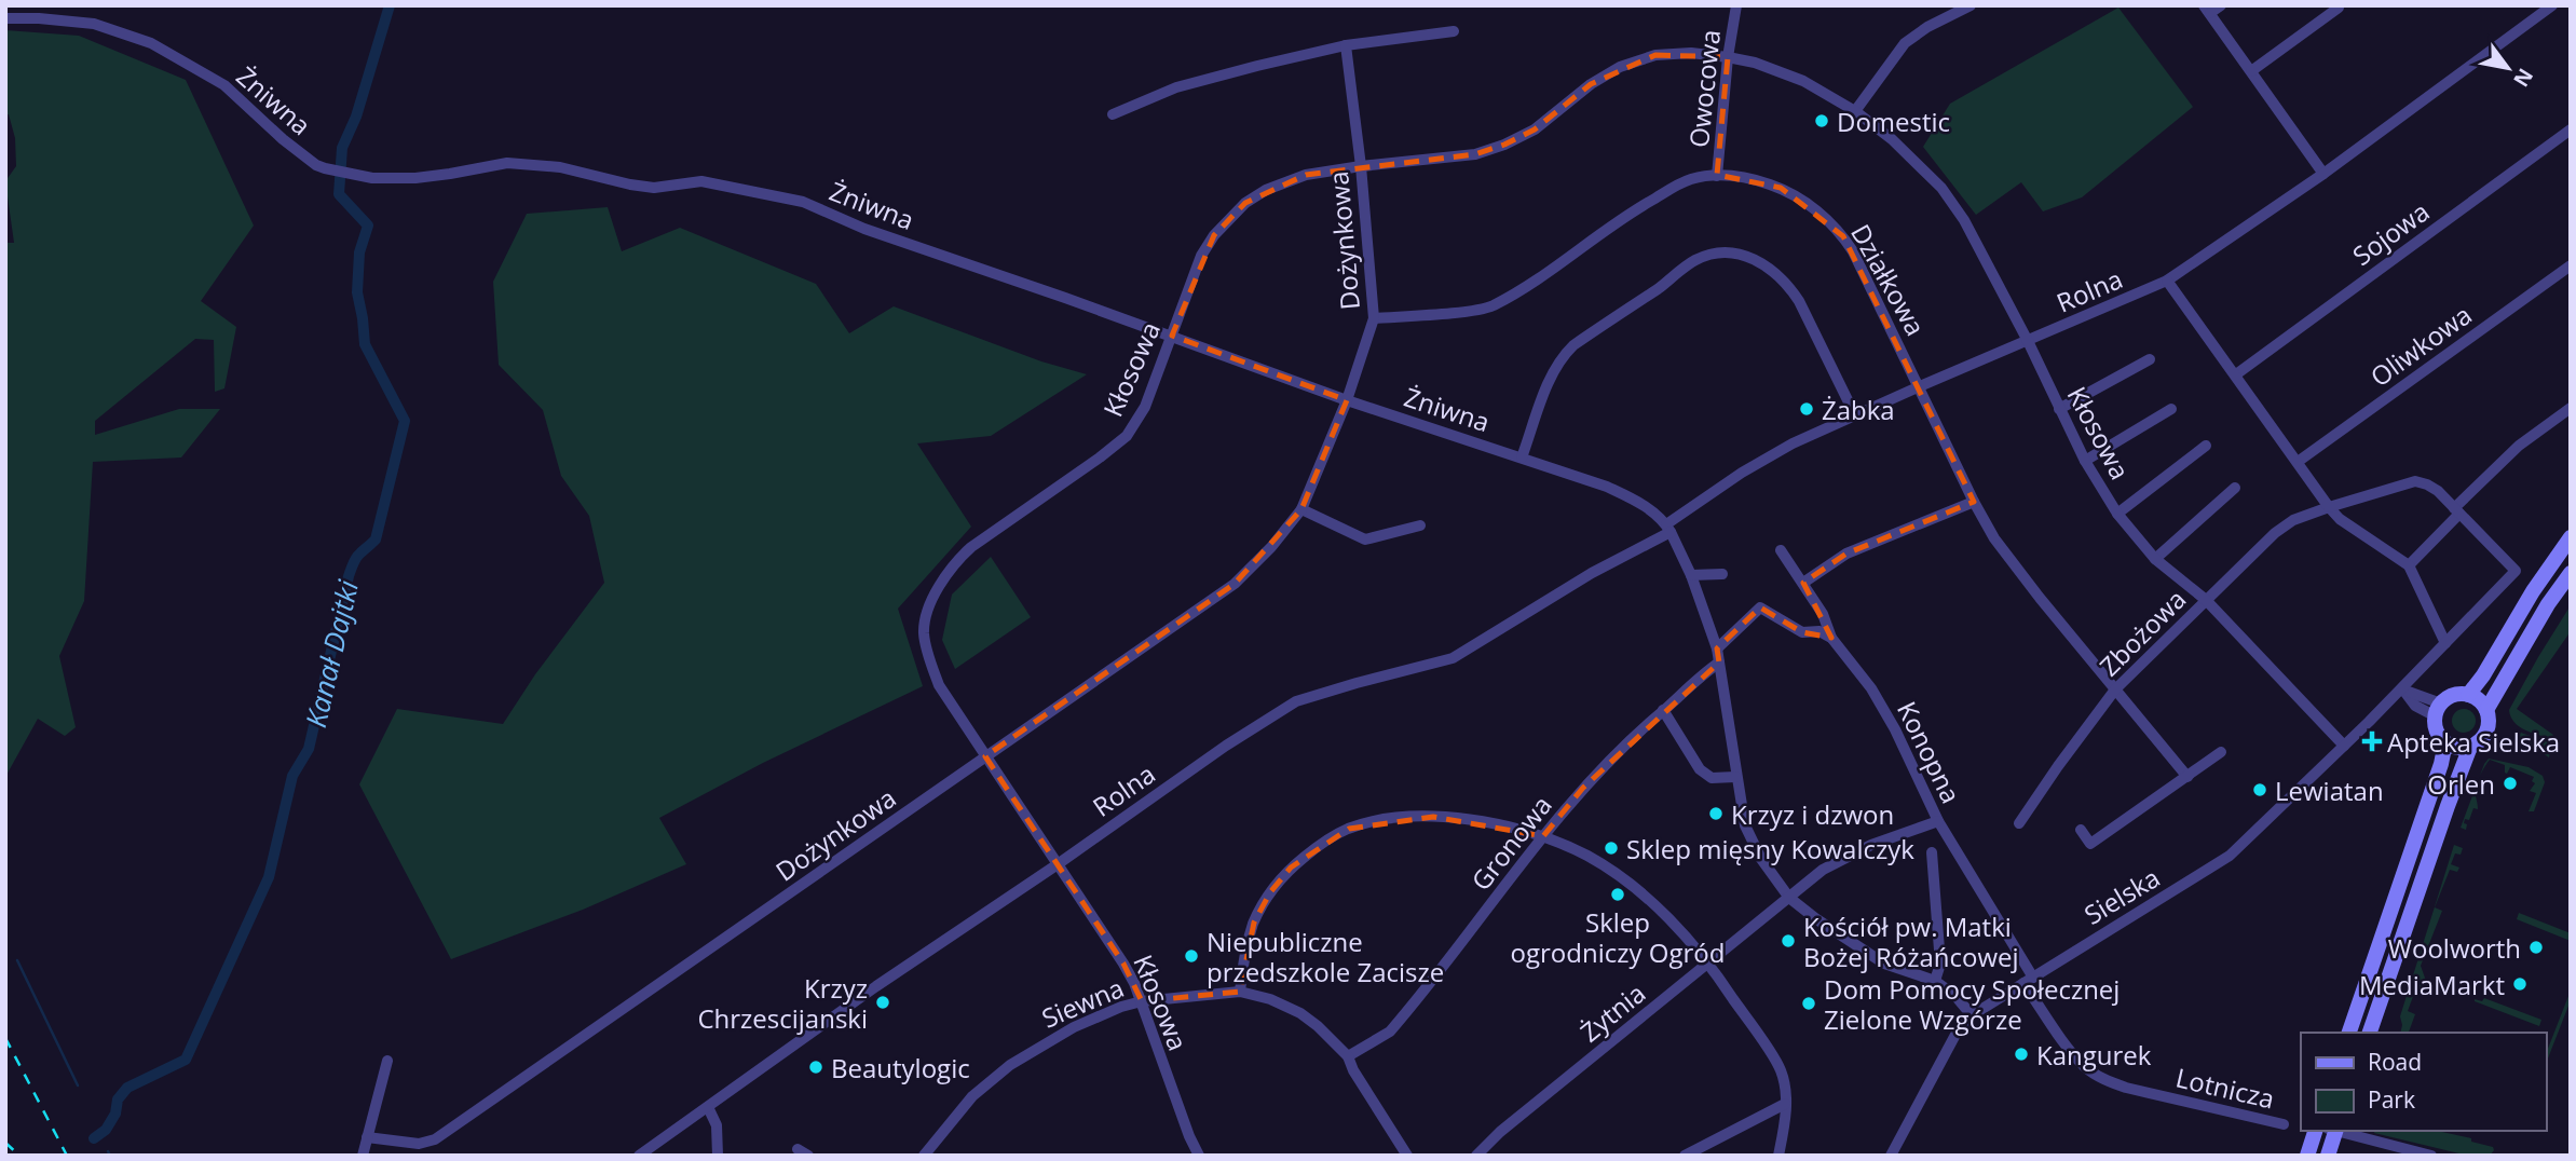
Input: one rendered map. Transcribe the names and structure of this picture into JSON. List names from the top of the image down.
{
  "streets": {
    "street": [
      "Owocowa",
      "Żniwna",
      "Sojowa",
      "Dożynkowa",
      "Działkowa",
      "Rolna",
      "Oliwkowa",
      "Kłosowa",
      "Zbożowa",
      "Konopna",
      "Gronowa",
      "Sielska",
      "Siewna",
      "Żytnia",
      "Lotnicza"
    ]
  },
  "crossings": [
    ["Owocowa", "Działkowa"],
    ["Owocowa", "Kłosowa"],
    ["Żniwna", "Dożynkowa"],
    ["Żniwna", "Rolna"],
    ["Żniwna", "Kłosowa"],
    ["Żniwna", "Gronowa"],
    ["Żniwna", "Sielska"],
    ["Żniwna", "Żytnia"],
    ["Dożynkowa", "Działkowa"],
    ["Dożynkowa", "Kłosowa"],
    ["Działkowa", "Rolna"],
    ["Działkowa", "Zbożowa"],
    ["Rolna", "Kłosowa"],
    ["Kłosowa", "Zbożowa"],
    ["Kłosowa", "Sielska"],
    ["Kłosowa", "Siewna"],
    ["Zbożowa", "Sielska"],
    ["Konopna", "Sielska"],
    ["Konopna", "Żytnia"],
    ["Konopna", "Lotnicza"],
    ["Gronowa", "Siewna"],
    ["Sielska", "Lotnicza"]
  ],
  "water": ["Kanał Dajtki"],
  "places": {
    "other": [
      "Domestic",
      "Żabka",
      "Orlen",
      "Lewiatan",
      "Krzyz i dzwon",
      "Sklep mięsny Kowalczyk",
      "Sklep ogrodniczy Ogród",
      "Kościół pw. Matki Bożej Różańcowej",
      "Woolworth",
      "Niepubliczne przedszkole Zacisze",
      "MediaMarkt",
      "Krzyz Chrzescijanski",
      "Dom Pomocy Społecznej Zielone Wzgórze",
      "Kangurek",
      "Beautylogic"
    ],
    "health": ["Apteka Sielska"]
  },
  "legend": ["Road", "Park"],
  "north": "bottom right"
}
